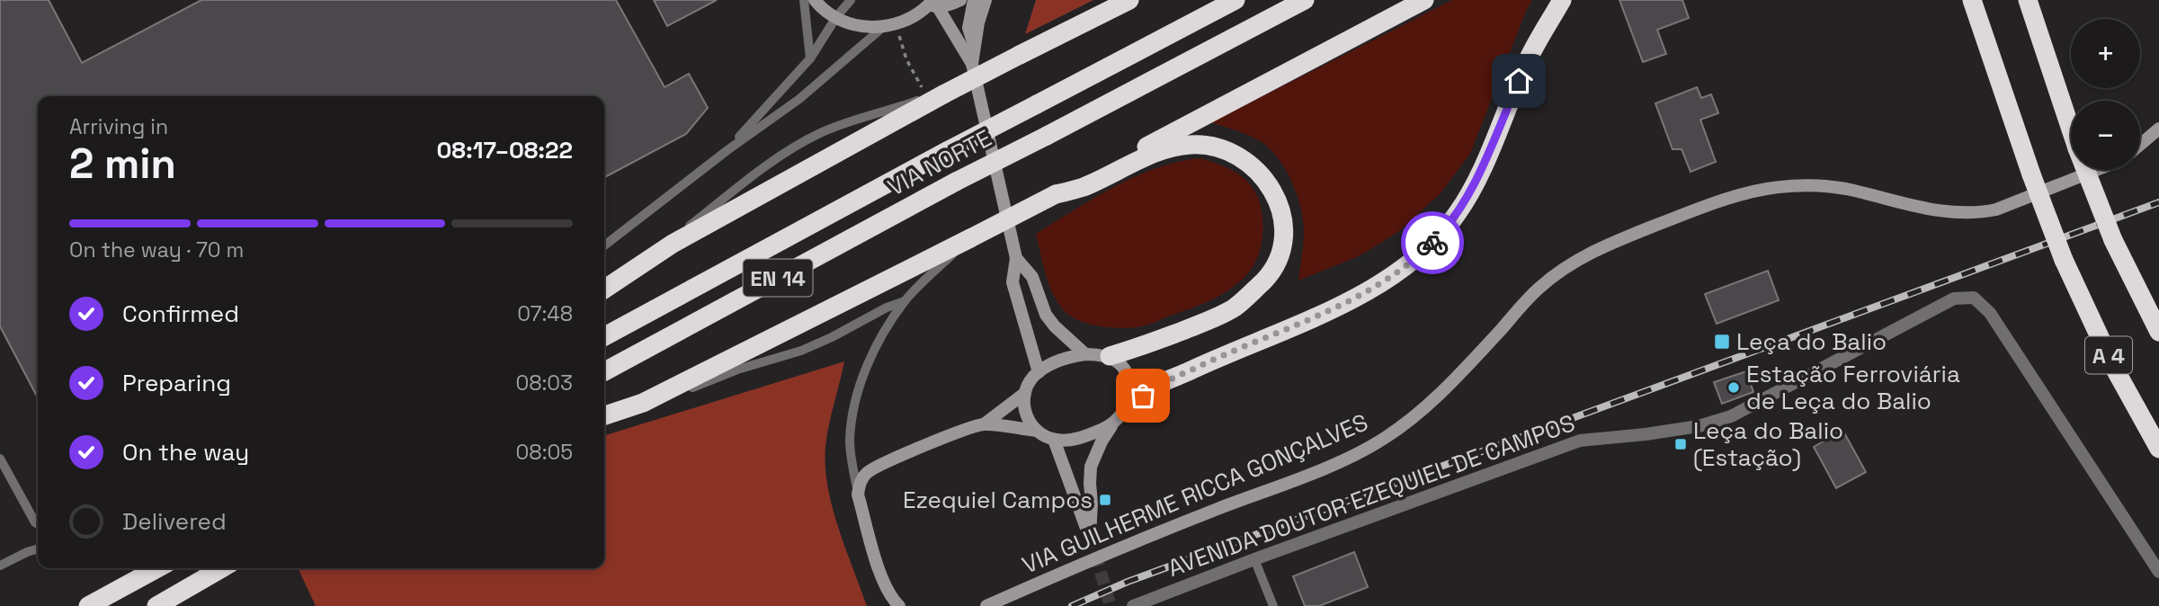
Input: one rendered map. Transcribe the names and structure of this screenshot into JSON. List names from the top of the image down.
{
  "streets": {
    "highway": ["VIA NORTE", "EN 14", "A 4"],
    "street": ["VIA GUILHERME RICCA GONÇALVES", "AVENIDA DOUTOR EZEQUIEL DE CAMPOS"]
  },
  "places": {
    "transit": ["Leça do Balio", "Leça do Balio (Estação)", "Ezequiel Campos"],
    "other": ["Estação Ferroviária de Leça do Balio"]
  },
  "page": {
    "map_buttons": ["+", "−"],
    "heading": ["2 min", "Arriving in", "08:17–08:22"],
    "bar": "On the way · 70 m",
    "list": [
      ["Confirmed", "07:48"],
      ["Preparing", "08:03"],
      ["On the way", "08:05"],
      "Delivered"
    ]
  }
}
